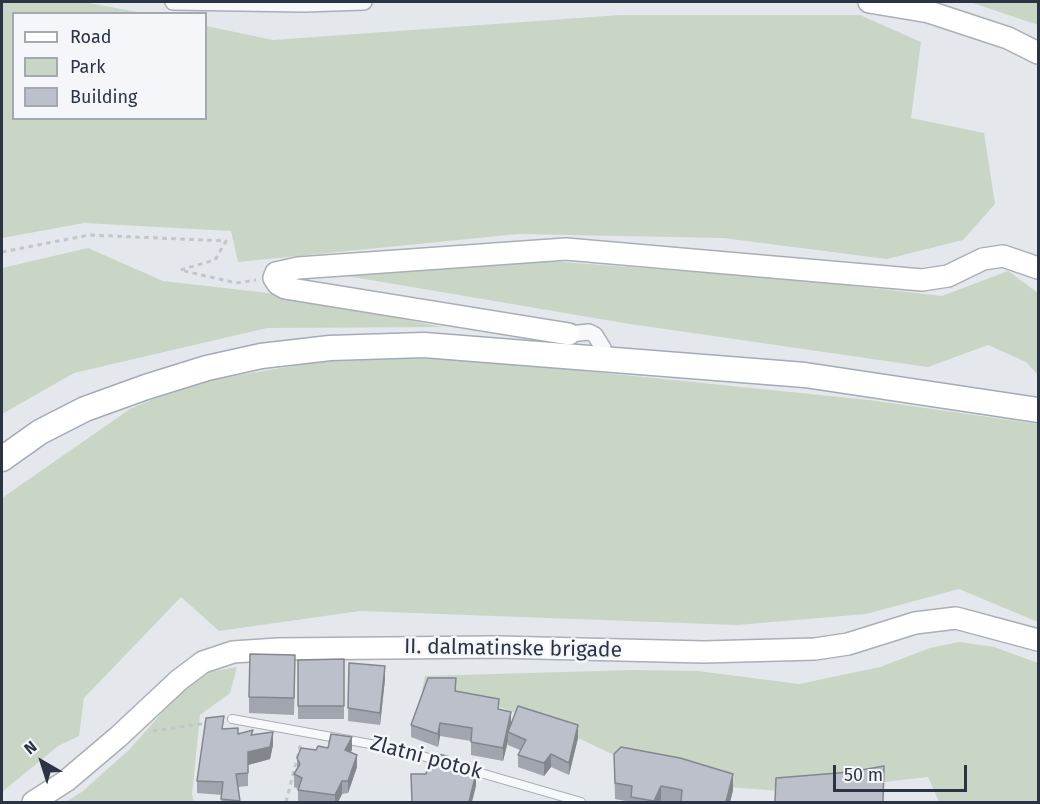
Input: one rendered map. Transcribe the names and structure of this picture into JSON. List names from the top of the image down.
{
  "streets": {
    "street": ["II. dalmatinske brigade"],
    "lane": ["Zlatni potok"]
  },
  "legend": ["Road", "Park", "Building"],
  "scale_bar": "50 m",
  "north": "top left"
}
